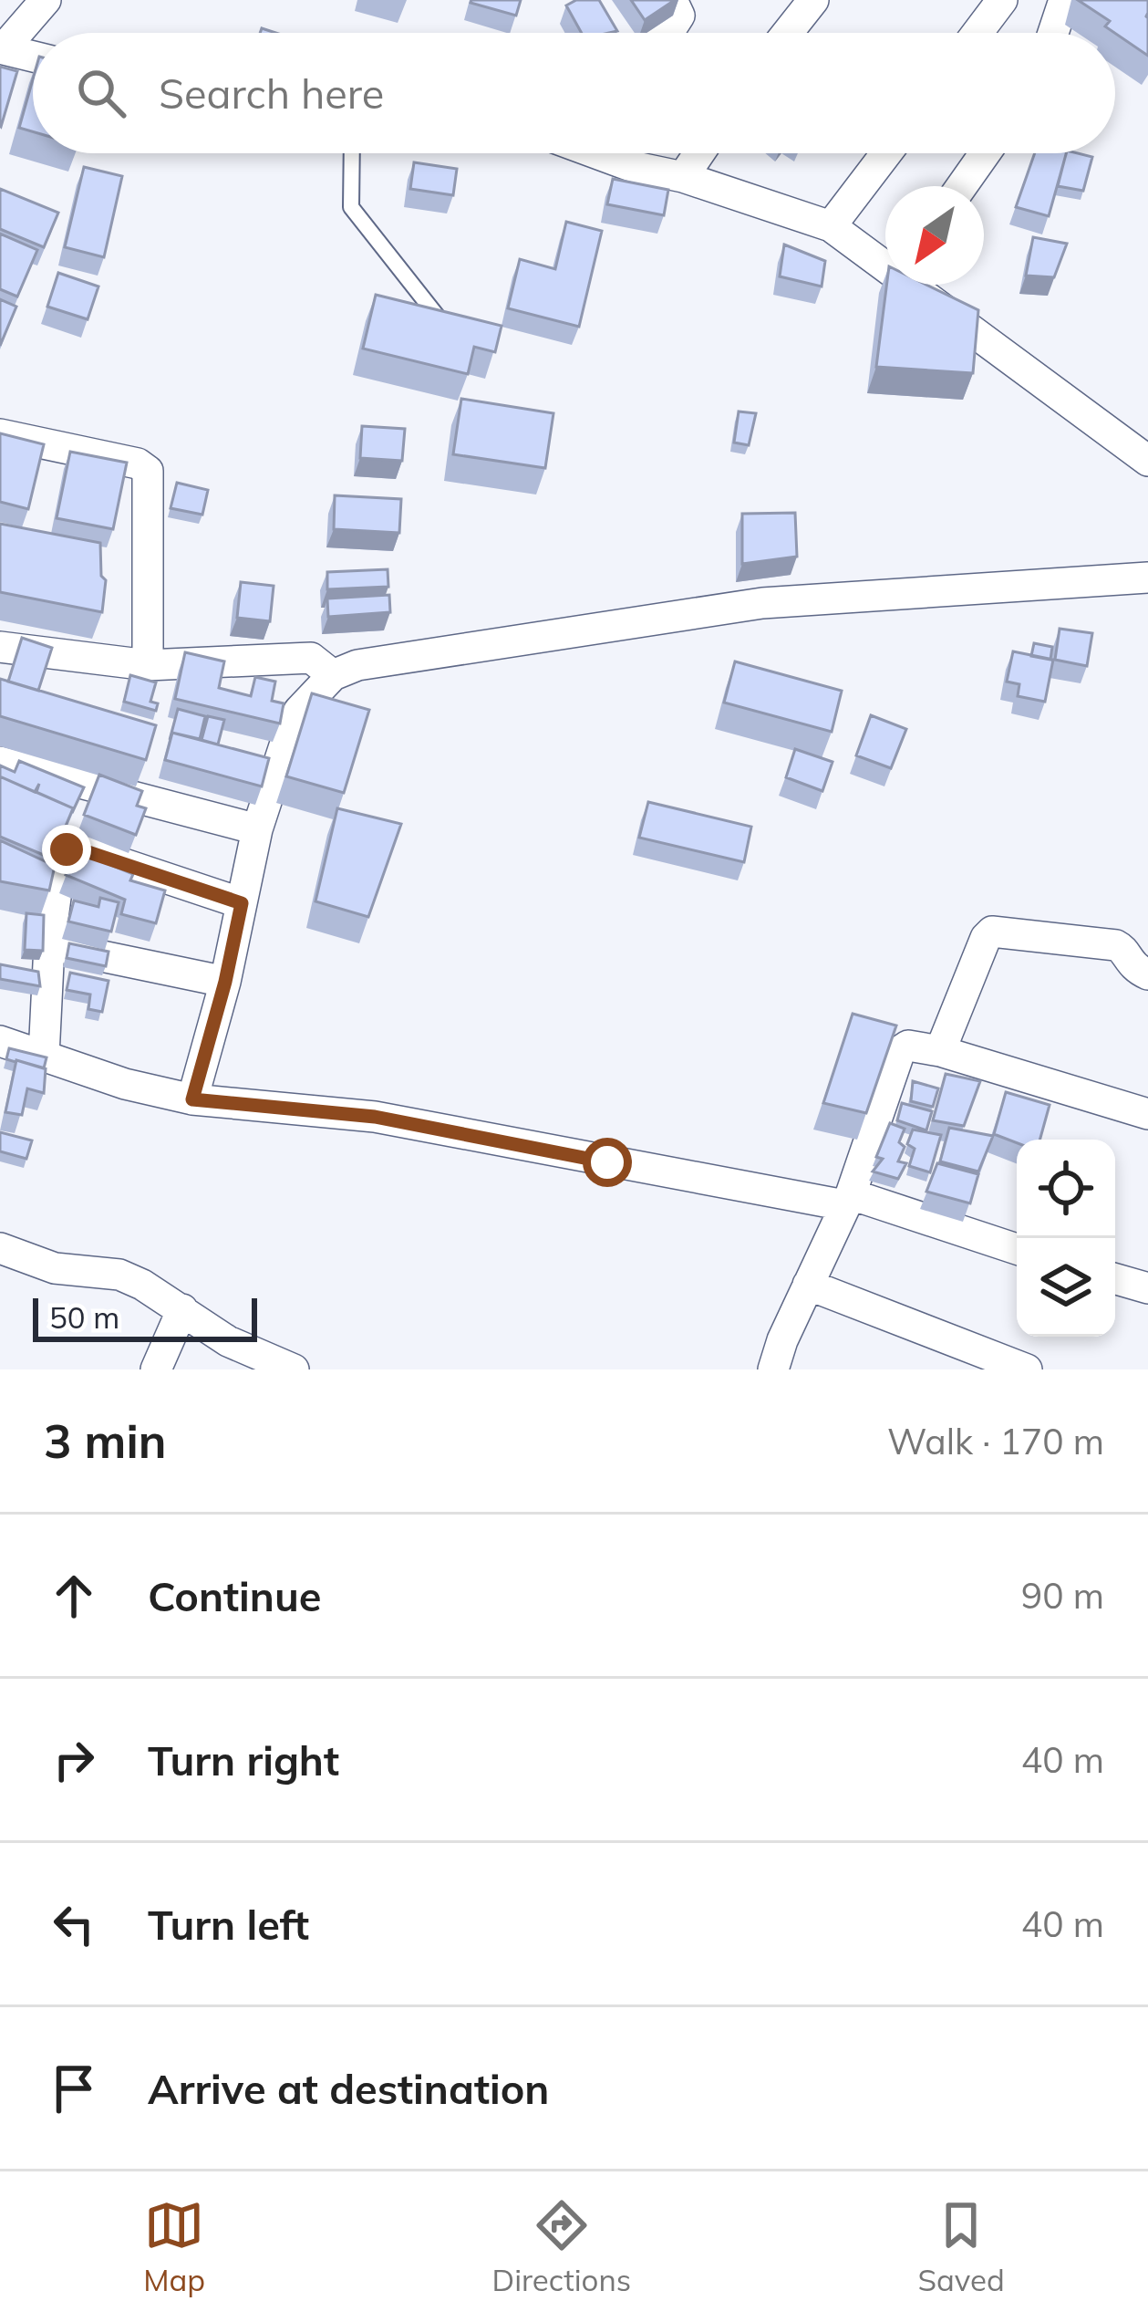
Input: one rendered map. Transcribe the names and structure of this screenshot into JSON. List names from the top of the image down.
{
  "scale_bar": "50 m",
  "north": "bottom left",
  "page": {
    "search": "Search here",
    "scale": "50 m",
    "heading": ["3 min", "Walk · 170 m"],
    "list": [
      ["Continue", "90 m"],
      ["Turn right", "40 m"],
      ["Turn left", "40 m"],
      "Arrive at destination"
    ],
    "nav": ["Map", "Directions", "Saved"]
  }
}
